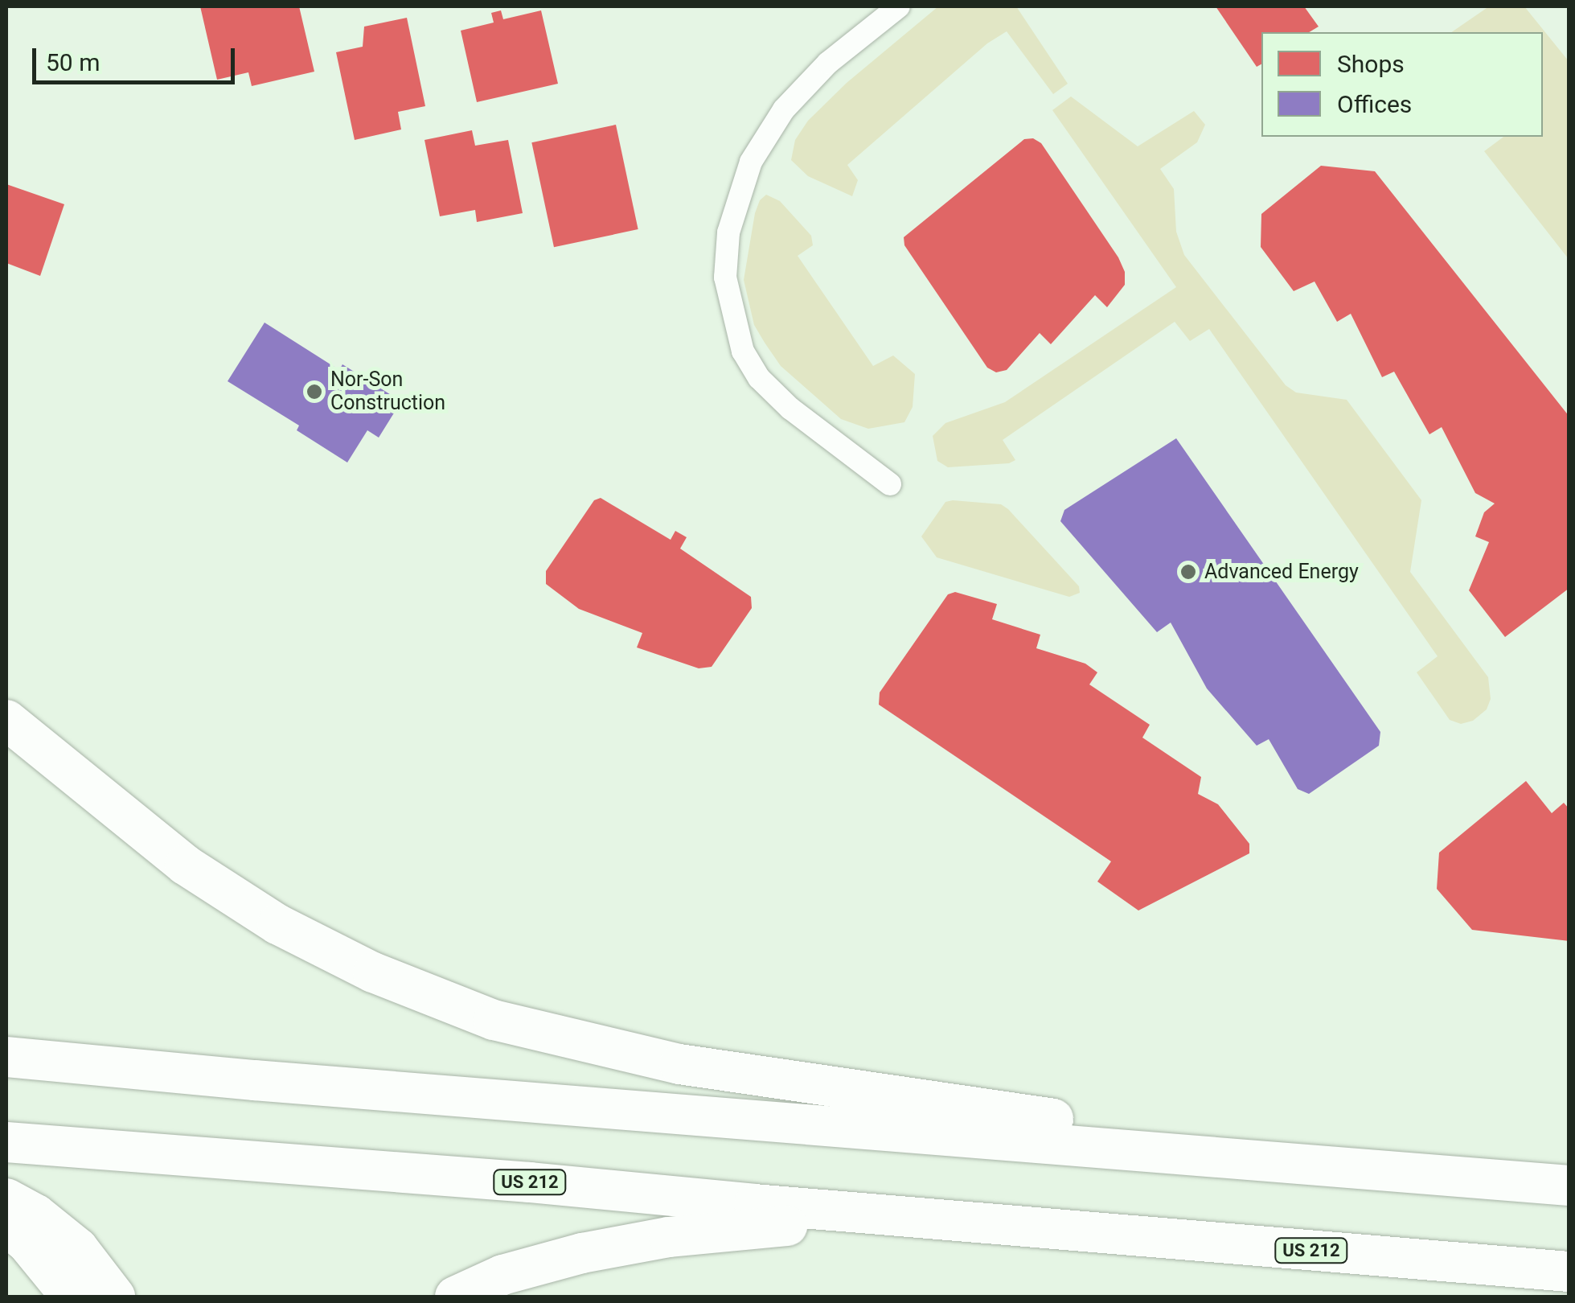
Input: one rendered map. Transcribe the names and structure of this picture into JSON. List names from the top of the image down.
{
  "streets": {
    "highway": ["US 212"]
  },
  "places": ["Nor-Son Construction", "Advanced Energy"],
  "legend": ["Shops", "Offices"],
  "scale_bar": "50 m"
}
